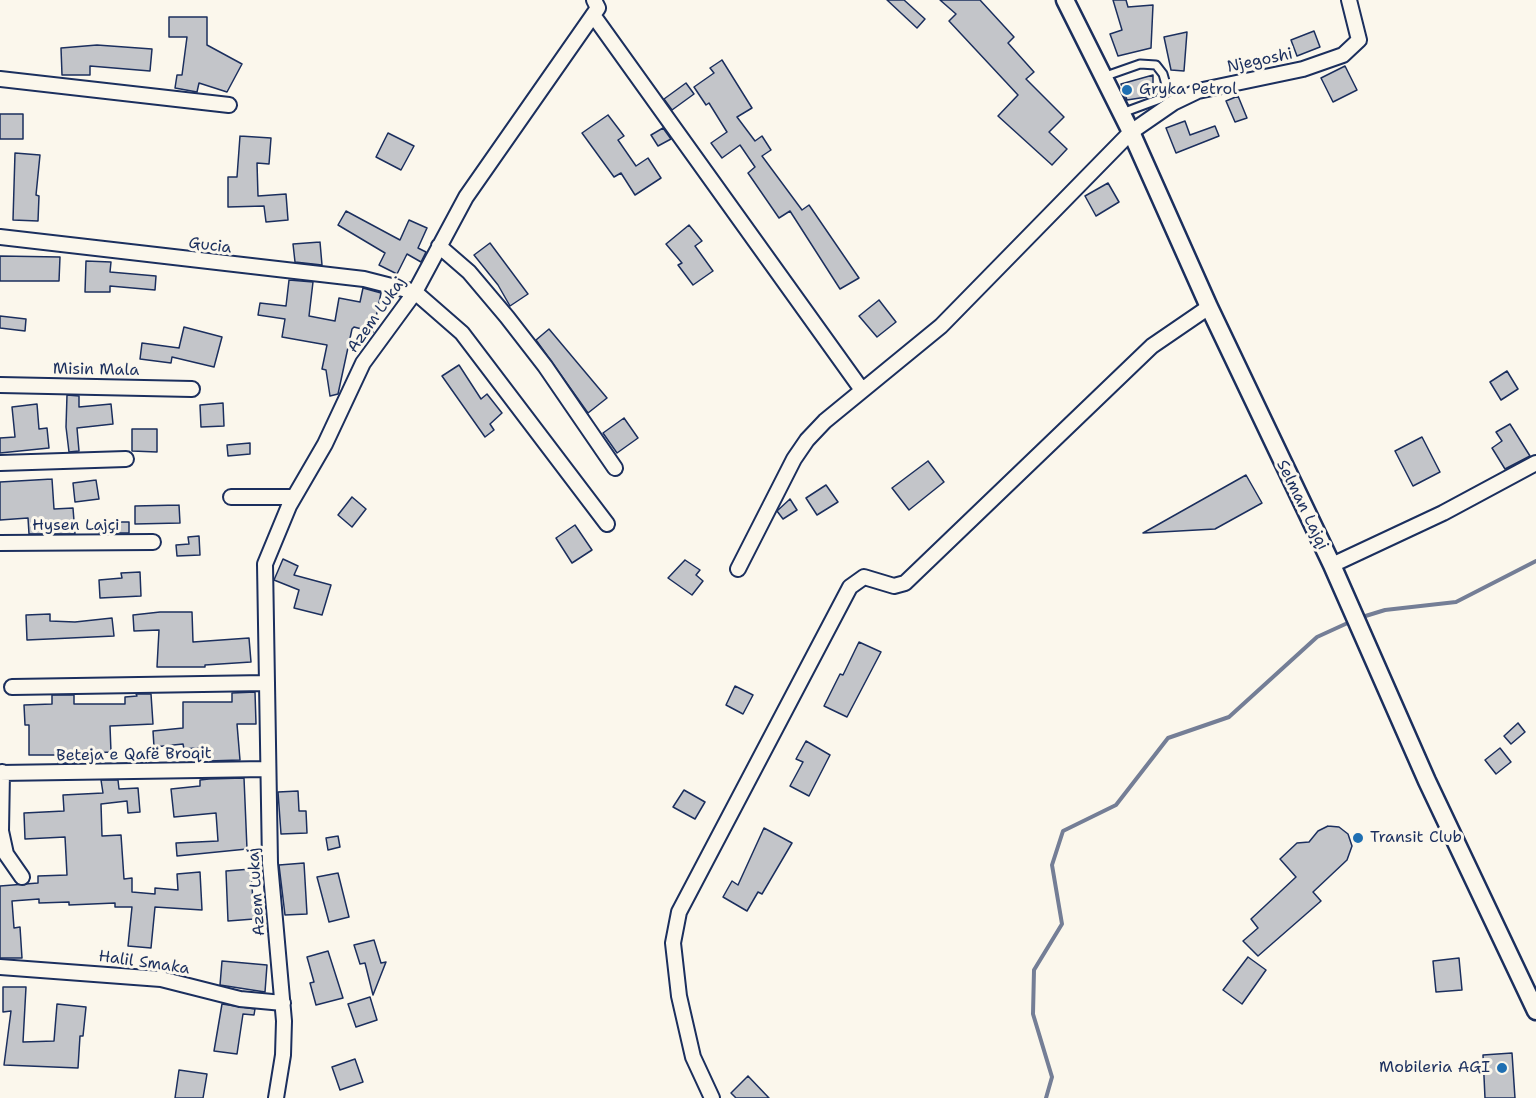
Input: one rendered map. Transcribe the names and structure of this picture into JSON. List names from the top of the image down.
{
  "streets": {
    "street": [
      "Njegoshi",
      "Gucia",
      "Azem Lukaj",
      "Misin Mala",
      "Selman Lajqi",
      "Hysen Lajçi",
      "Beteja e Qafë Broqit",
      "Halil Smaka"
    ]
  },
  "crossings": [
    ["Njegoshi", "Selman Lajqi"],
    ["Gucia", "Azem Lukaj"],
    ["Azem Lukaj", "Beteja e Qafë Broqit"],
    ["Azem Lukaj", "Halil Smaka"]
  ],
  "places": ["Gryka Petrol", "Transit Club", "Mobileria AGI"]
}
